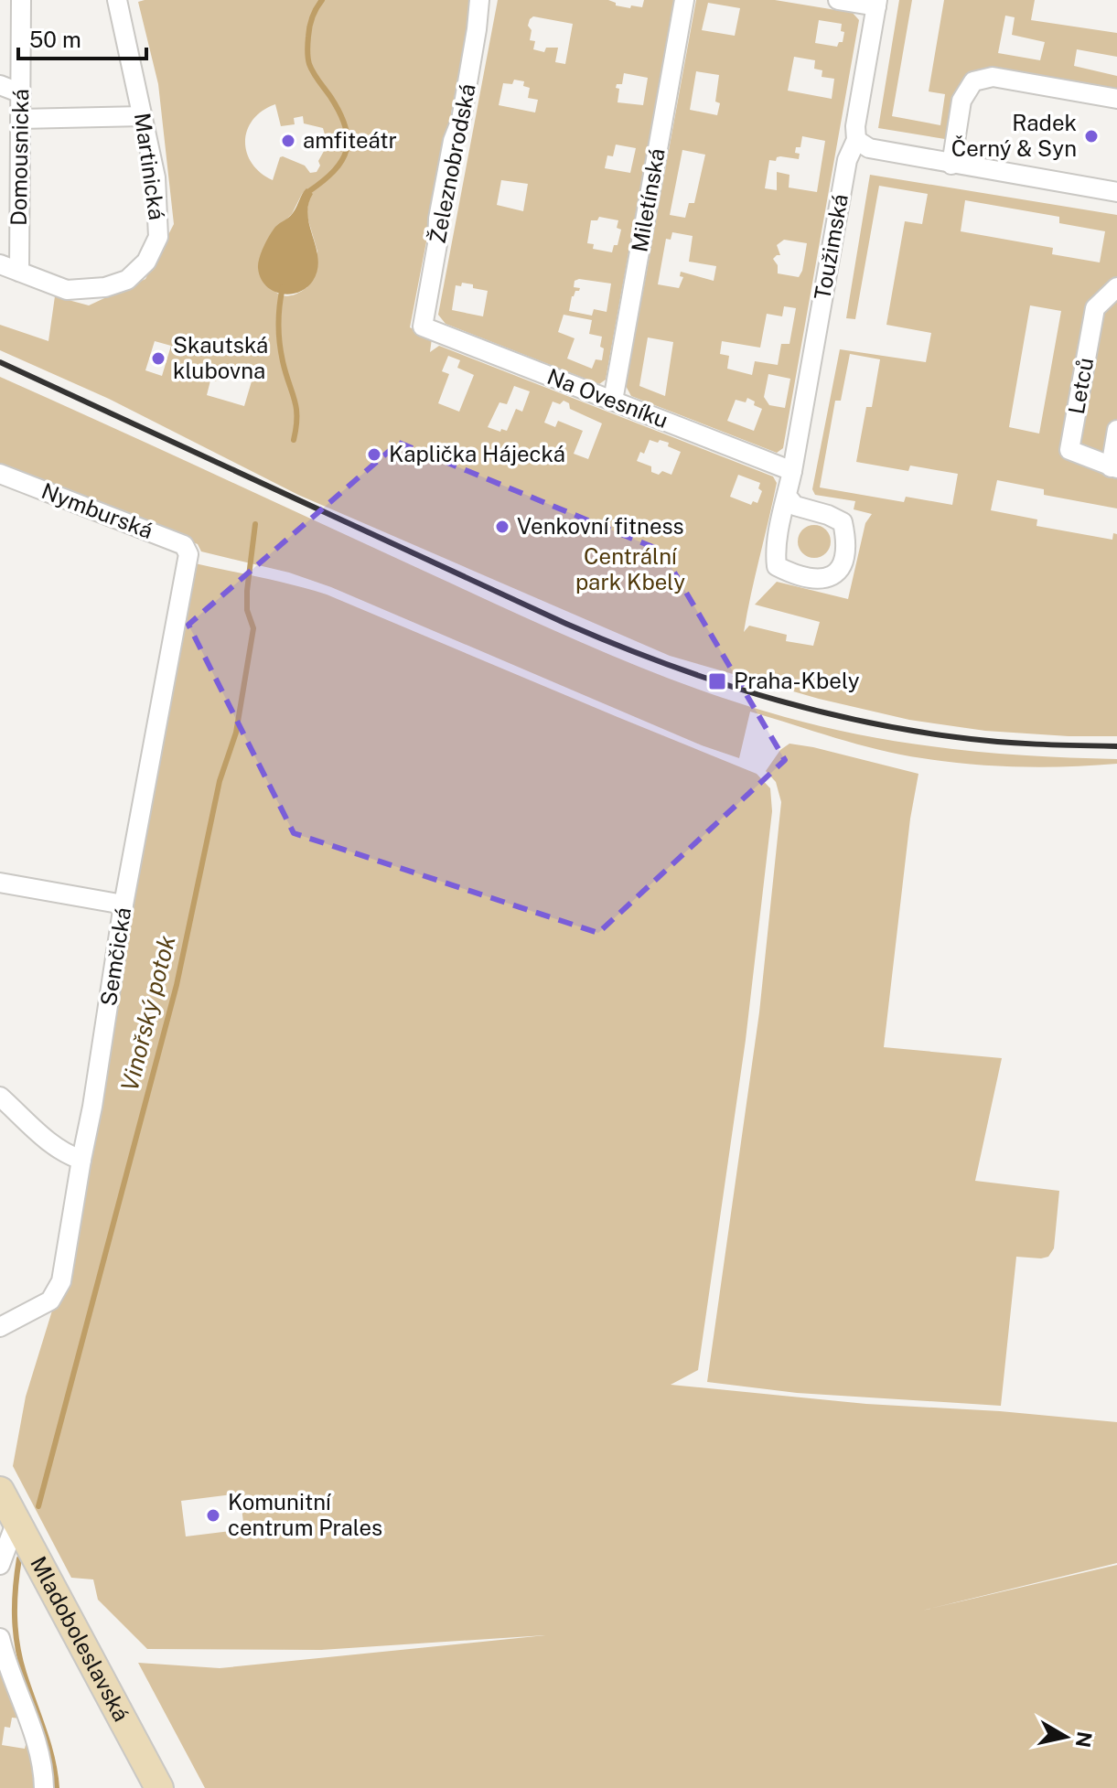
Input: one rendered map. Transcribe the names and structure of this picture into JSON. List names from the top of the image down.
{
  "streets": {
    "main road": ["Mladoboleslavská"],
    "street": [
      "Domousnická",
      "Železnobrodská",
      "Martinická",
      "Miletínská",
      "Toužimská",
      "Letců",
      "Na Ovesníku",
      "Nymburská",
      "Semčická"
    ]
  },
  "crossings": [
    ["Domousnická", "Martinická"],
    ["Železnobrodská", "Na Ovesníku"],
    ["Miletínská", "Na Ovesníku"],
    ["Toužimská", "Na Ovesníku"],
    ["Nymburská", "Semčická"]
  ],
  "water": ["Vinořský potok"],
  "parks": ["Centrální park Kbely"],
  "places": {
    "other": [
      "Radek Černý & Syn",
      "amfiteátr",
      "Skautská klubovna",
      "Kaplička Hájecká",
      "Venkovní fitness",
      "Komunitní centrum Prales"
    ],
    "transit": ["Praha-Kbely"]
  },
  "scale_bar": "50 m",
  "north": "right"
}
